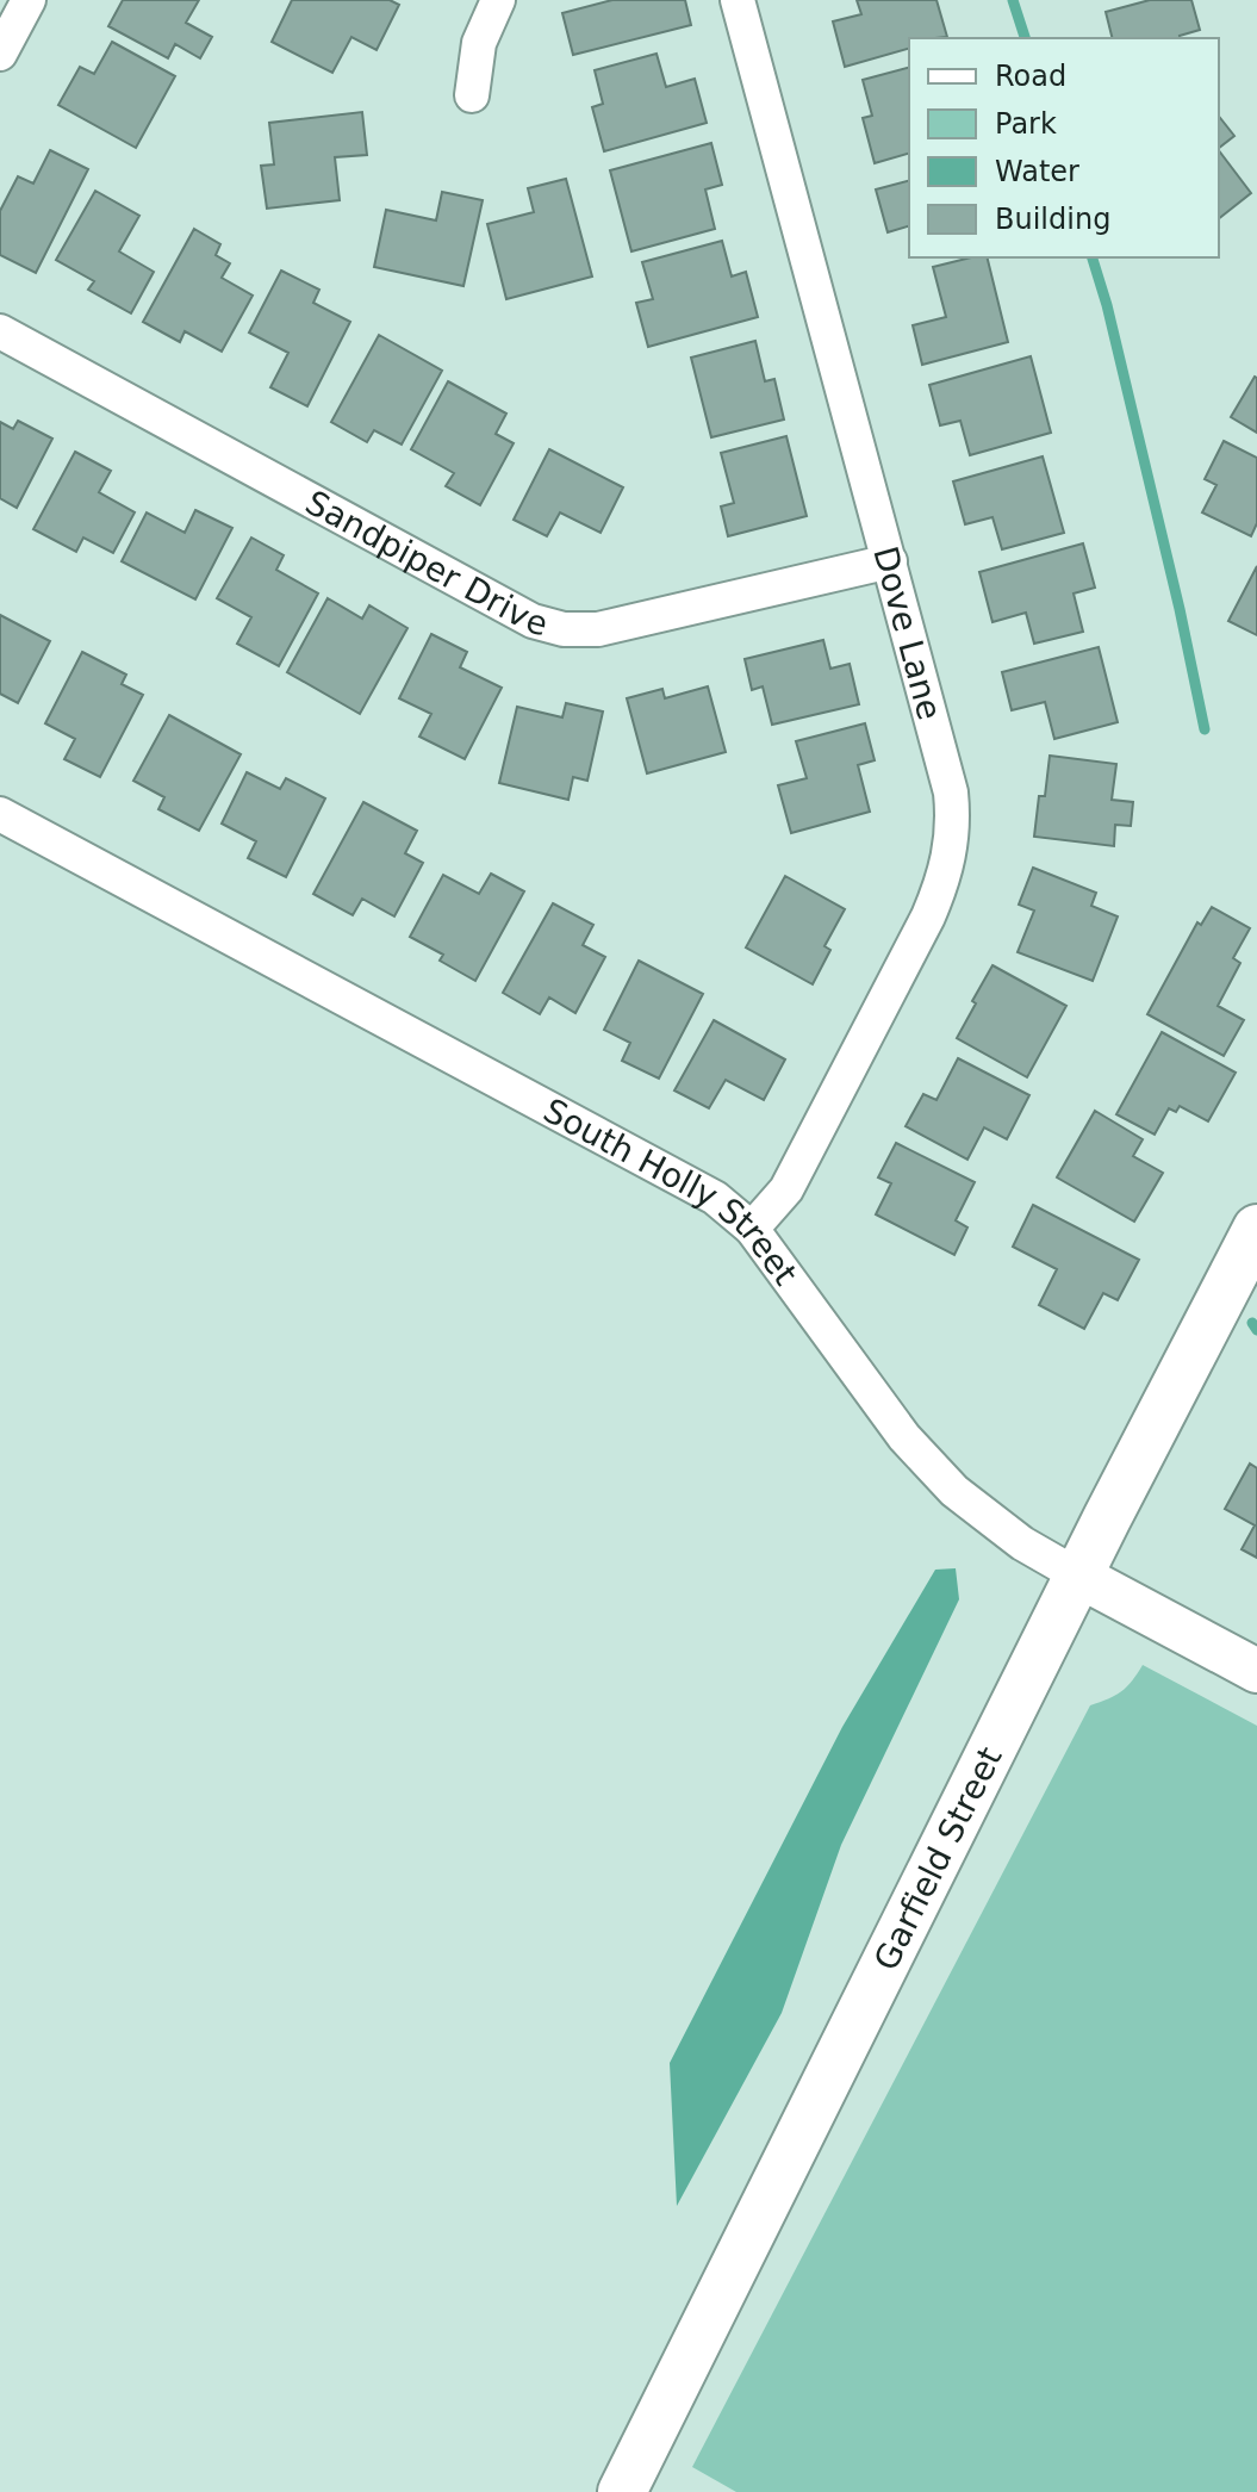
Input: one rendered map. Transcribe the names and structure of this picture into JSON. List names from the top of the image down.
{
  "streets": {
    "main road": ["Garfield Street"],
    "street": ["Sandpiper Drive", "Dove Lane", "South Holly Street"]
  },
  "crossings": [
    ["Sandpiper Drive", "Dove Lane"],
    ["Dove Lane", "South Holly Street"],
    ["South Holly Street", "Garfield Street"]
  ],
  "legend": [
    "Road",
    "Park",
    "Water",
    "Building"
  ]
}
